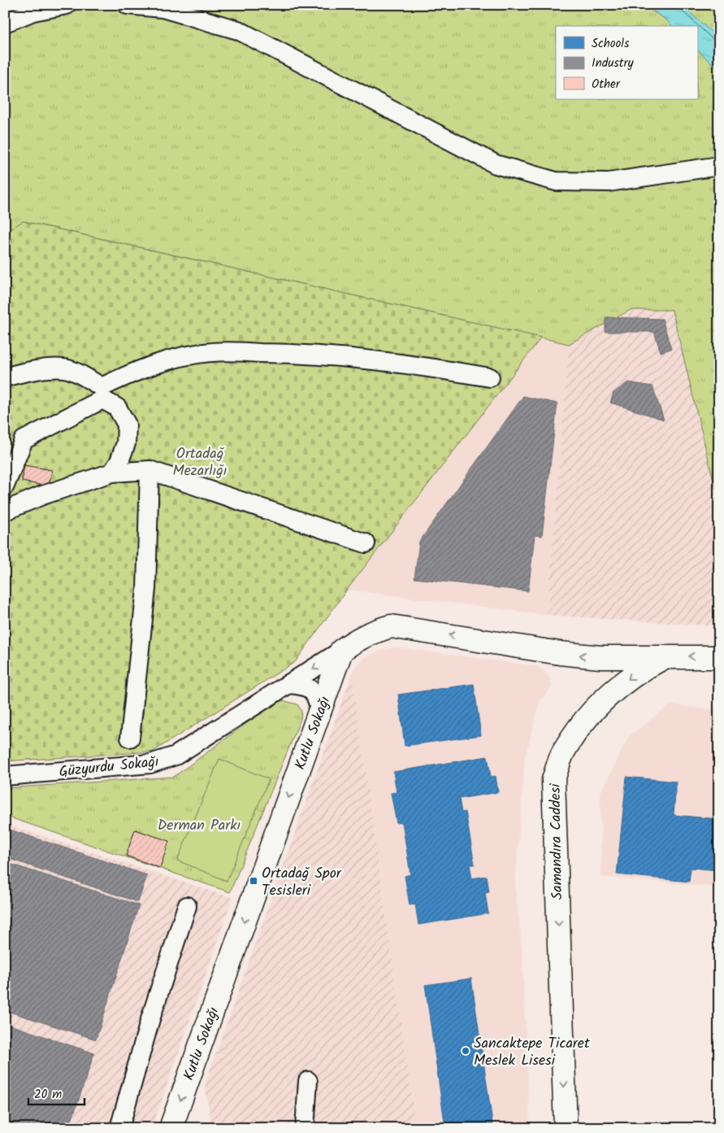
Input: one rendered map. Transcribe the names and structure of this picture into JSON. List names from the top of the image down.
{
  "streets": {
    "main road": ["Kutlu Sokağı", "Samandıra Caddesi"],
    "street": ["Güzyurdu Sokağı"]
  },
  "crossings": [
    ["Kutlu Sokağı", "Güzyurdu Sokağı"]
  ],
  "one_way": ["Kutlu Sokağı", "Samandıra Caddesi"],
  "parks": ["Ortadağ Mezarlığı", "Derman Parkı"],
  "places": {
    "transit": ["Ortadağ Spor Tesisleri"],
    "other": ["Sancaktepe Ticaret Meslek Lisesi"]
  },
  "legend": ["Schools", "Industry", "Other"],
  "scale_bar": "20 m"
}
